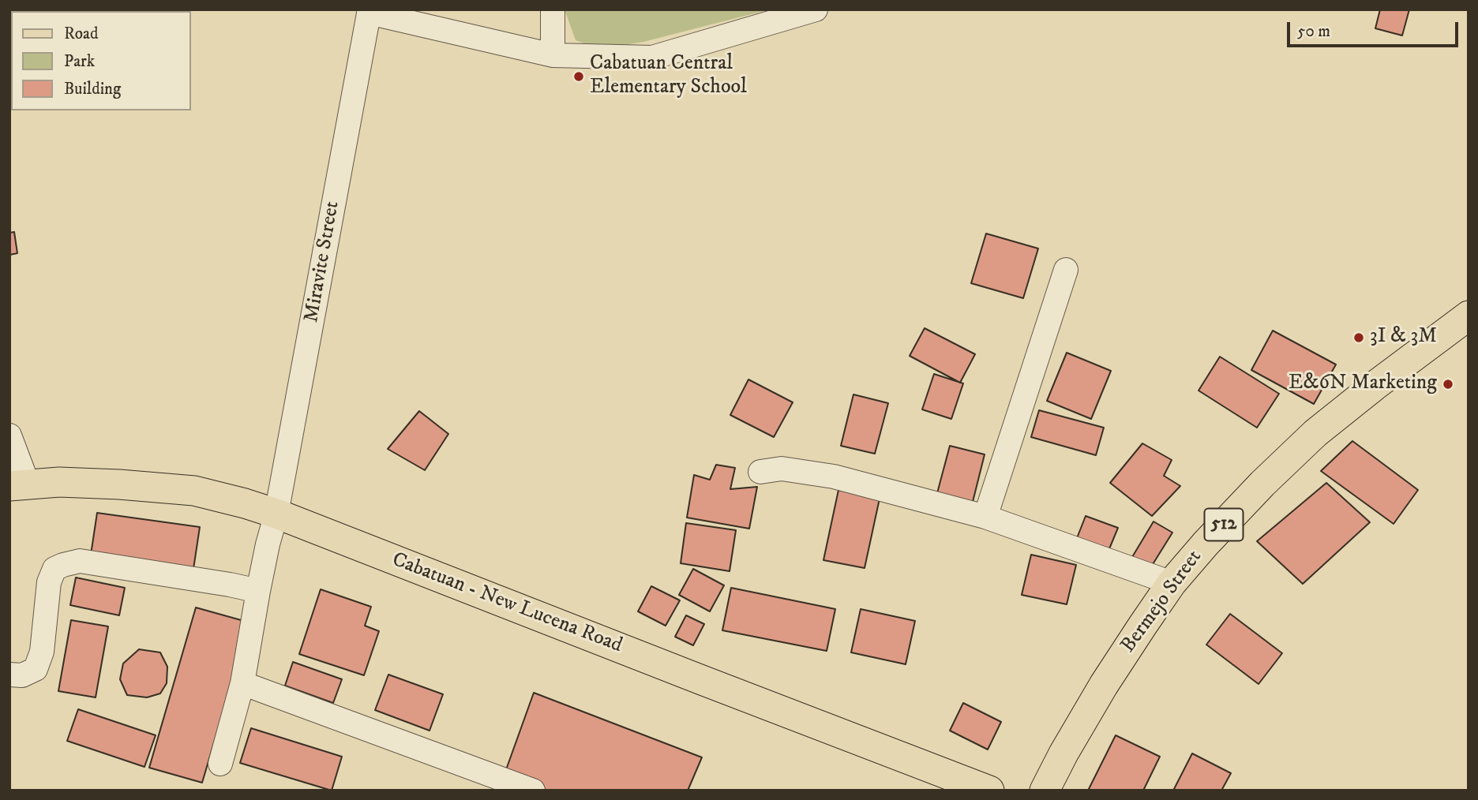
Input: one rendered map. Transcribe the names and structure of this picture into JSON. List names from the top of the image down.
{
  "streets": {
    "main road": ["512", "Bermejo Street", "Cabatuan - New Lucena Road"],
    "street": ["Miravite Street"]
  },
  "crossings": [
    ["Miravite Street", "Cabatuan - New Lucena Road"]
  ],
  "places": ["Cabatuan Central Elementary School", "3I & 3M", "E&6N Marketing"],
  "legend": ["Road", "Park", "Building"],
  "scale_bar": "50 m"
}
